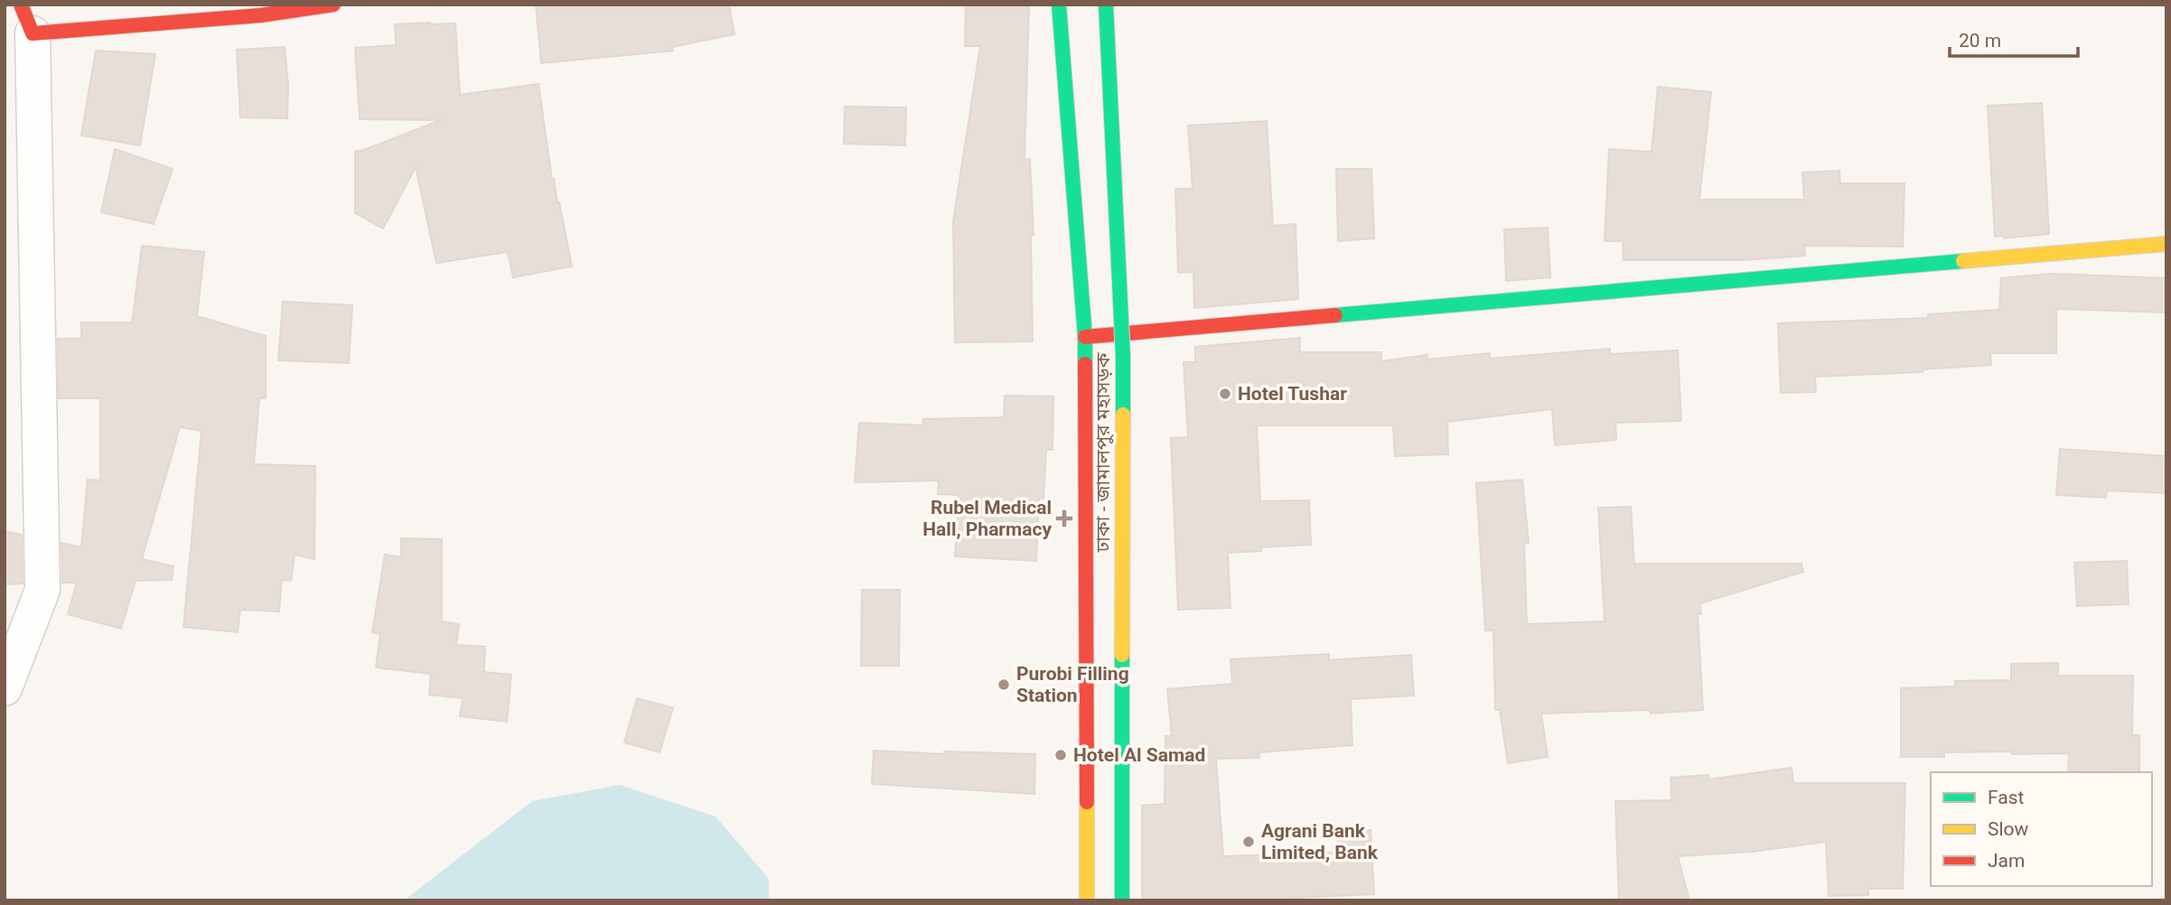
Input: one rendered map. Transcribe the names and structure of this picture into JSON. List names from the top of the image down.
{
  "streets": {
    "main road": ["ঢাকা - জামালপুর মহাসড়ক"]
  },
  "places": {
    "other": [
      "Hotel Tushar",
      "Purobi Filling Station",
      "Hotel Al Samad",
      "Agrani Bank Limited, Bank"
    ],
    "health": ["Rubel Medical Hall, Pharmacy"]
  },
  "legend": ["Fast", "Slow", "Jam"],
  "scale_bar": "20 m"
}
